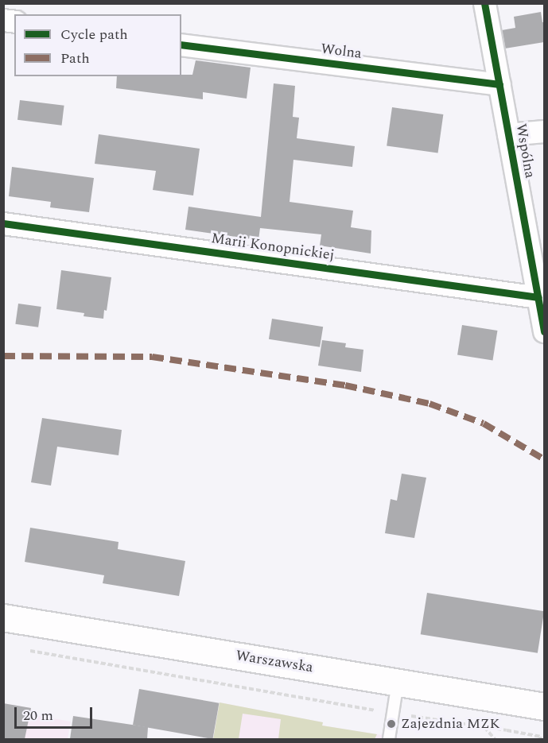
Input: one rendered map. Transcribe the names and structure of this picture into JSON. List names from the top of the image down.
{
  "streets": {
    "main road": ["Warszawska"],
    "street": ["Wolna", "Wspólna", "Marii Konopnickiej"]
  },
  "crossings": [
    ["Wolna", "Wspólna"],
    ["Wspólna", "Marii Konopnickiej"]
  ],
  "places": ["Zajezdnia MZK"],
  "legend": ["Cycle path", "Path"],
  "scale_bar": "20 m"
}
